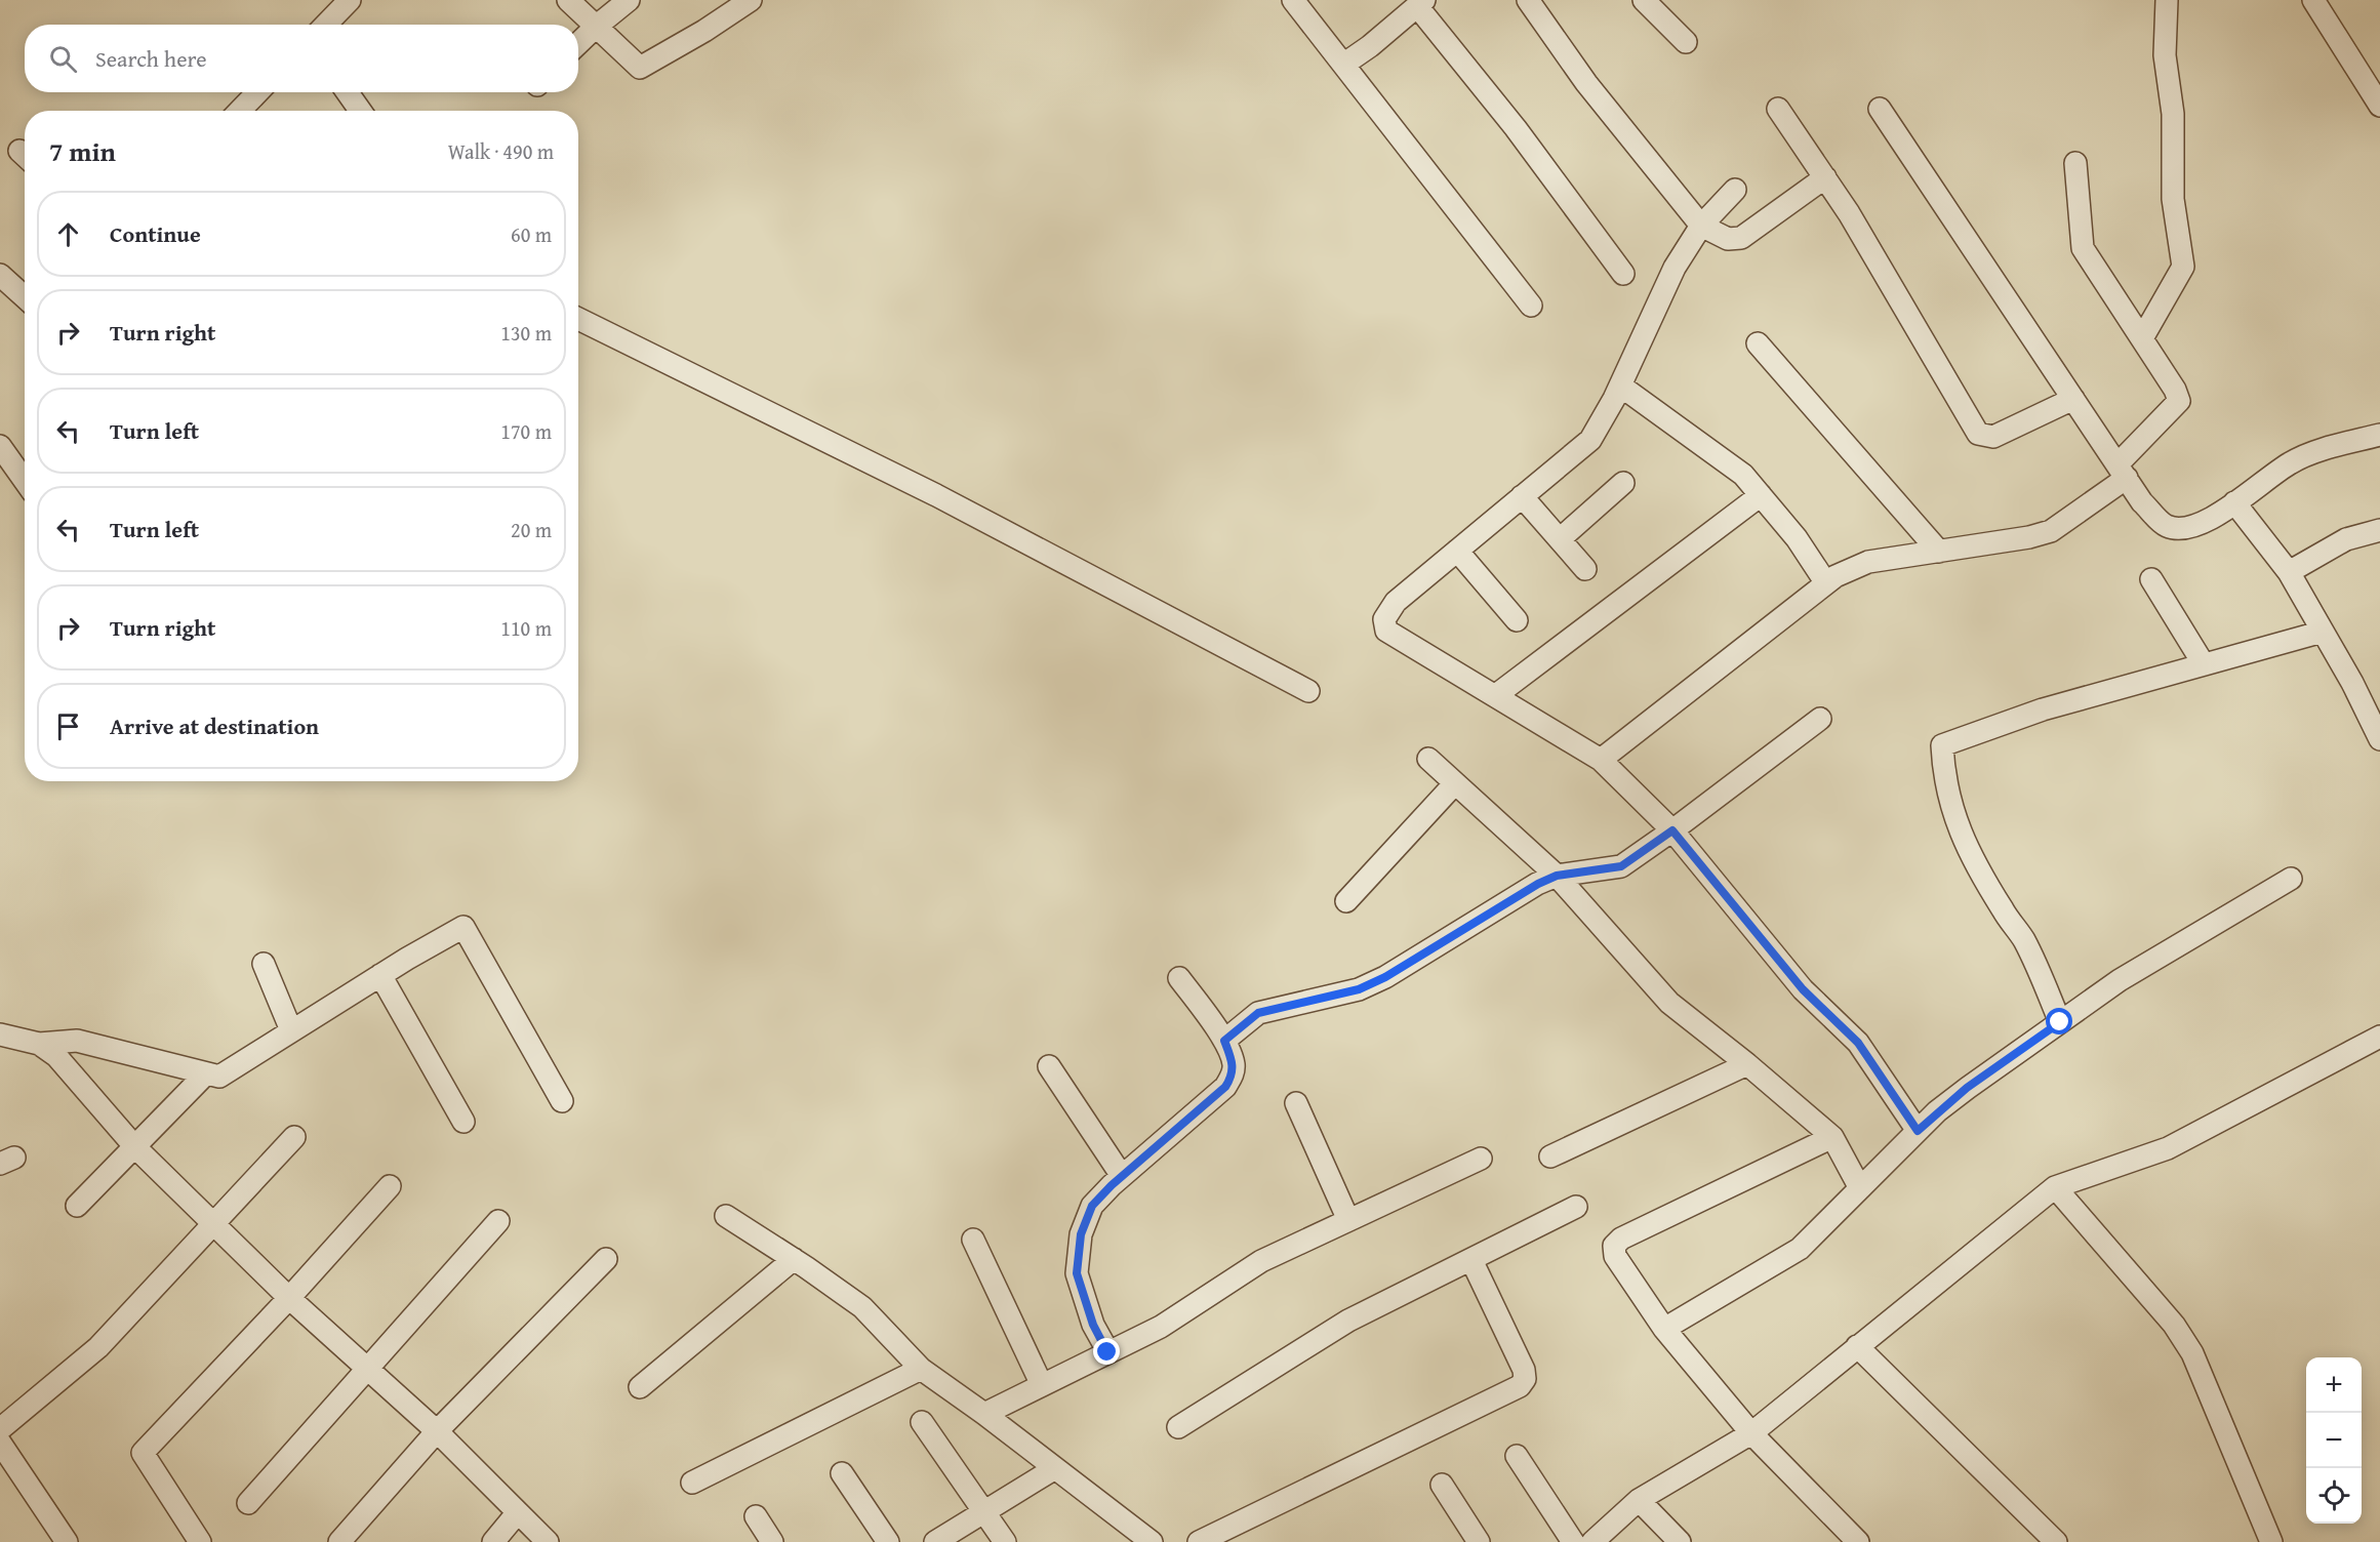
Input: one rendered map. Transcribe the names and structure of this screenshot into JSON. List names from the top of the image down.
{
  "page": {
    "search": "Search here",
    "heading": ["7 min", "Walk · 490 m"],
    "list": [
      ["Continue", "60 m"],
      ["Turn right", "130 m"],
      ["Turn left", "170 m"],
      ["Turn left", "20 m"],
      ["Turn right", "110 m"],
      "Arrive at destination"
    ],
    "map_buttons": ["+", "−"]
  }
}
